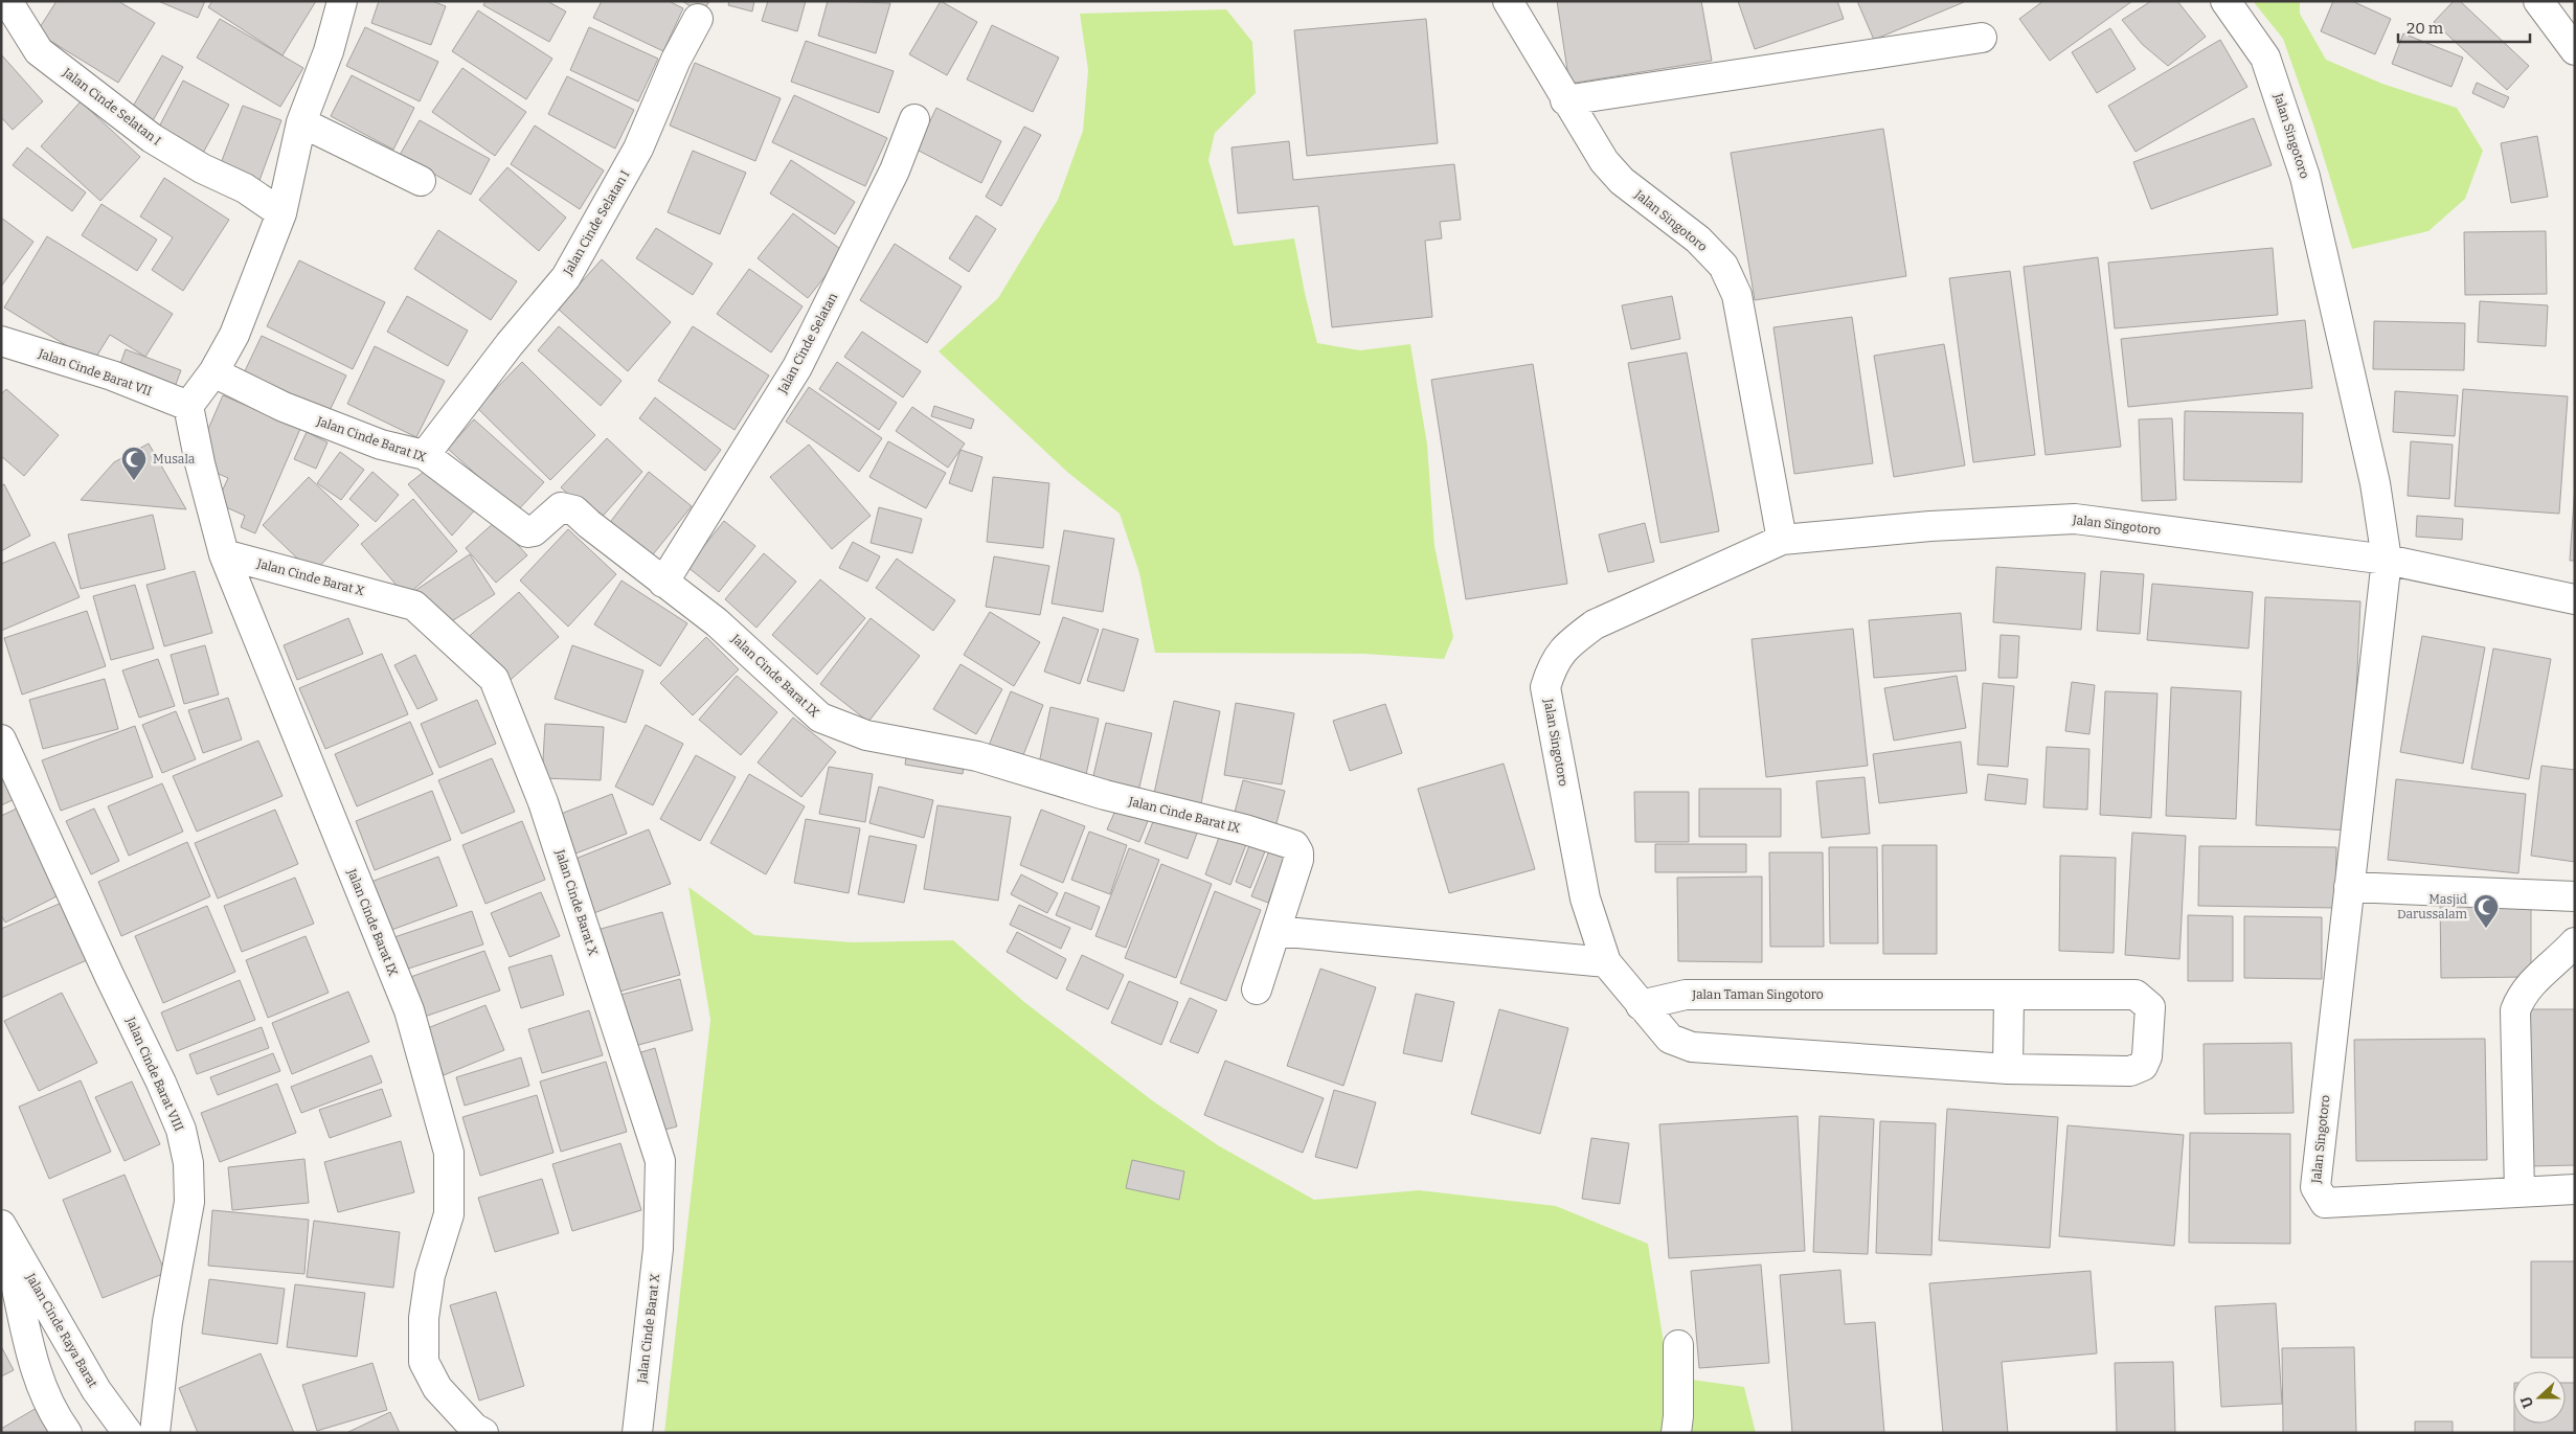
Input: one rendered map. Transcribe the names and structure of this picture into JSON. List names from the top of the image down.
{
  "streets": {
    "street": [
      "Jalan Cinde Selatan I",
      "Jalan Singotoro",
      "Jalan Cinde Selatan",
      "Jalan Cinde Barat VII",
      "Jalan Cinde Barat IX",
      "Jalan Cinde Barat X",
      "Jalan Taman Singotoro",
      "Jalan Cinde Barat VIII",
      "Jalan Cinde Raya Barat"
    ]
  },
  "crossings": [
    ["Jalan Cinde Selatan I", "Jalan Cinde Barat IX"],
    ["Jalan Singotoro", "Jalan Taman Singotoro"],
    ["Jalan Cinde Selatan", "Jalan Cinde Barat IX"],
    ["Jalan Cinde Barat VII", "Jalan Cinde Barat IX"],
    ["Jalan Cinde Barat IX", "Jalan Cinde Barat X"]
  ],
  "places": {
    "mosque": ["Musala", "Masjid Darussalam"]
  },
  "scale_bar": "20 m",
  "north": "left"
}
